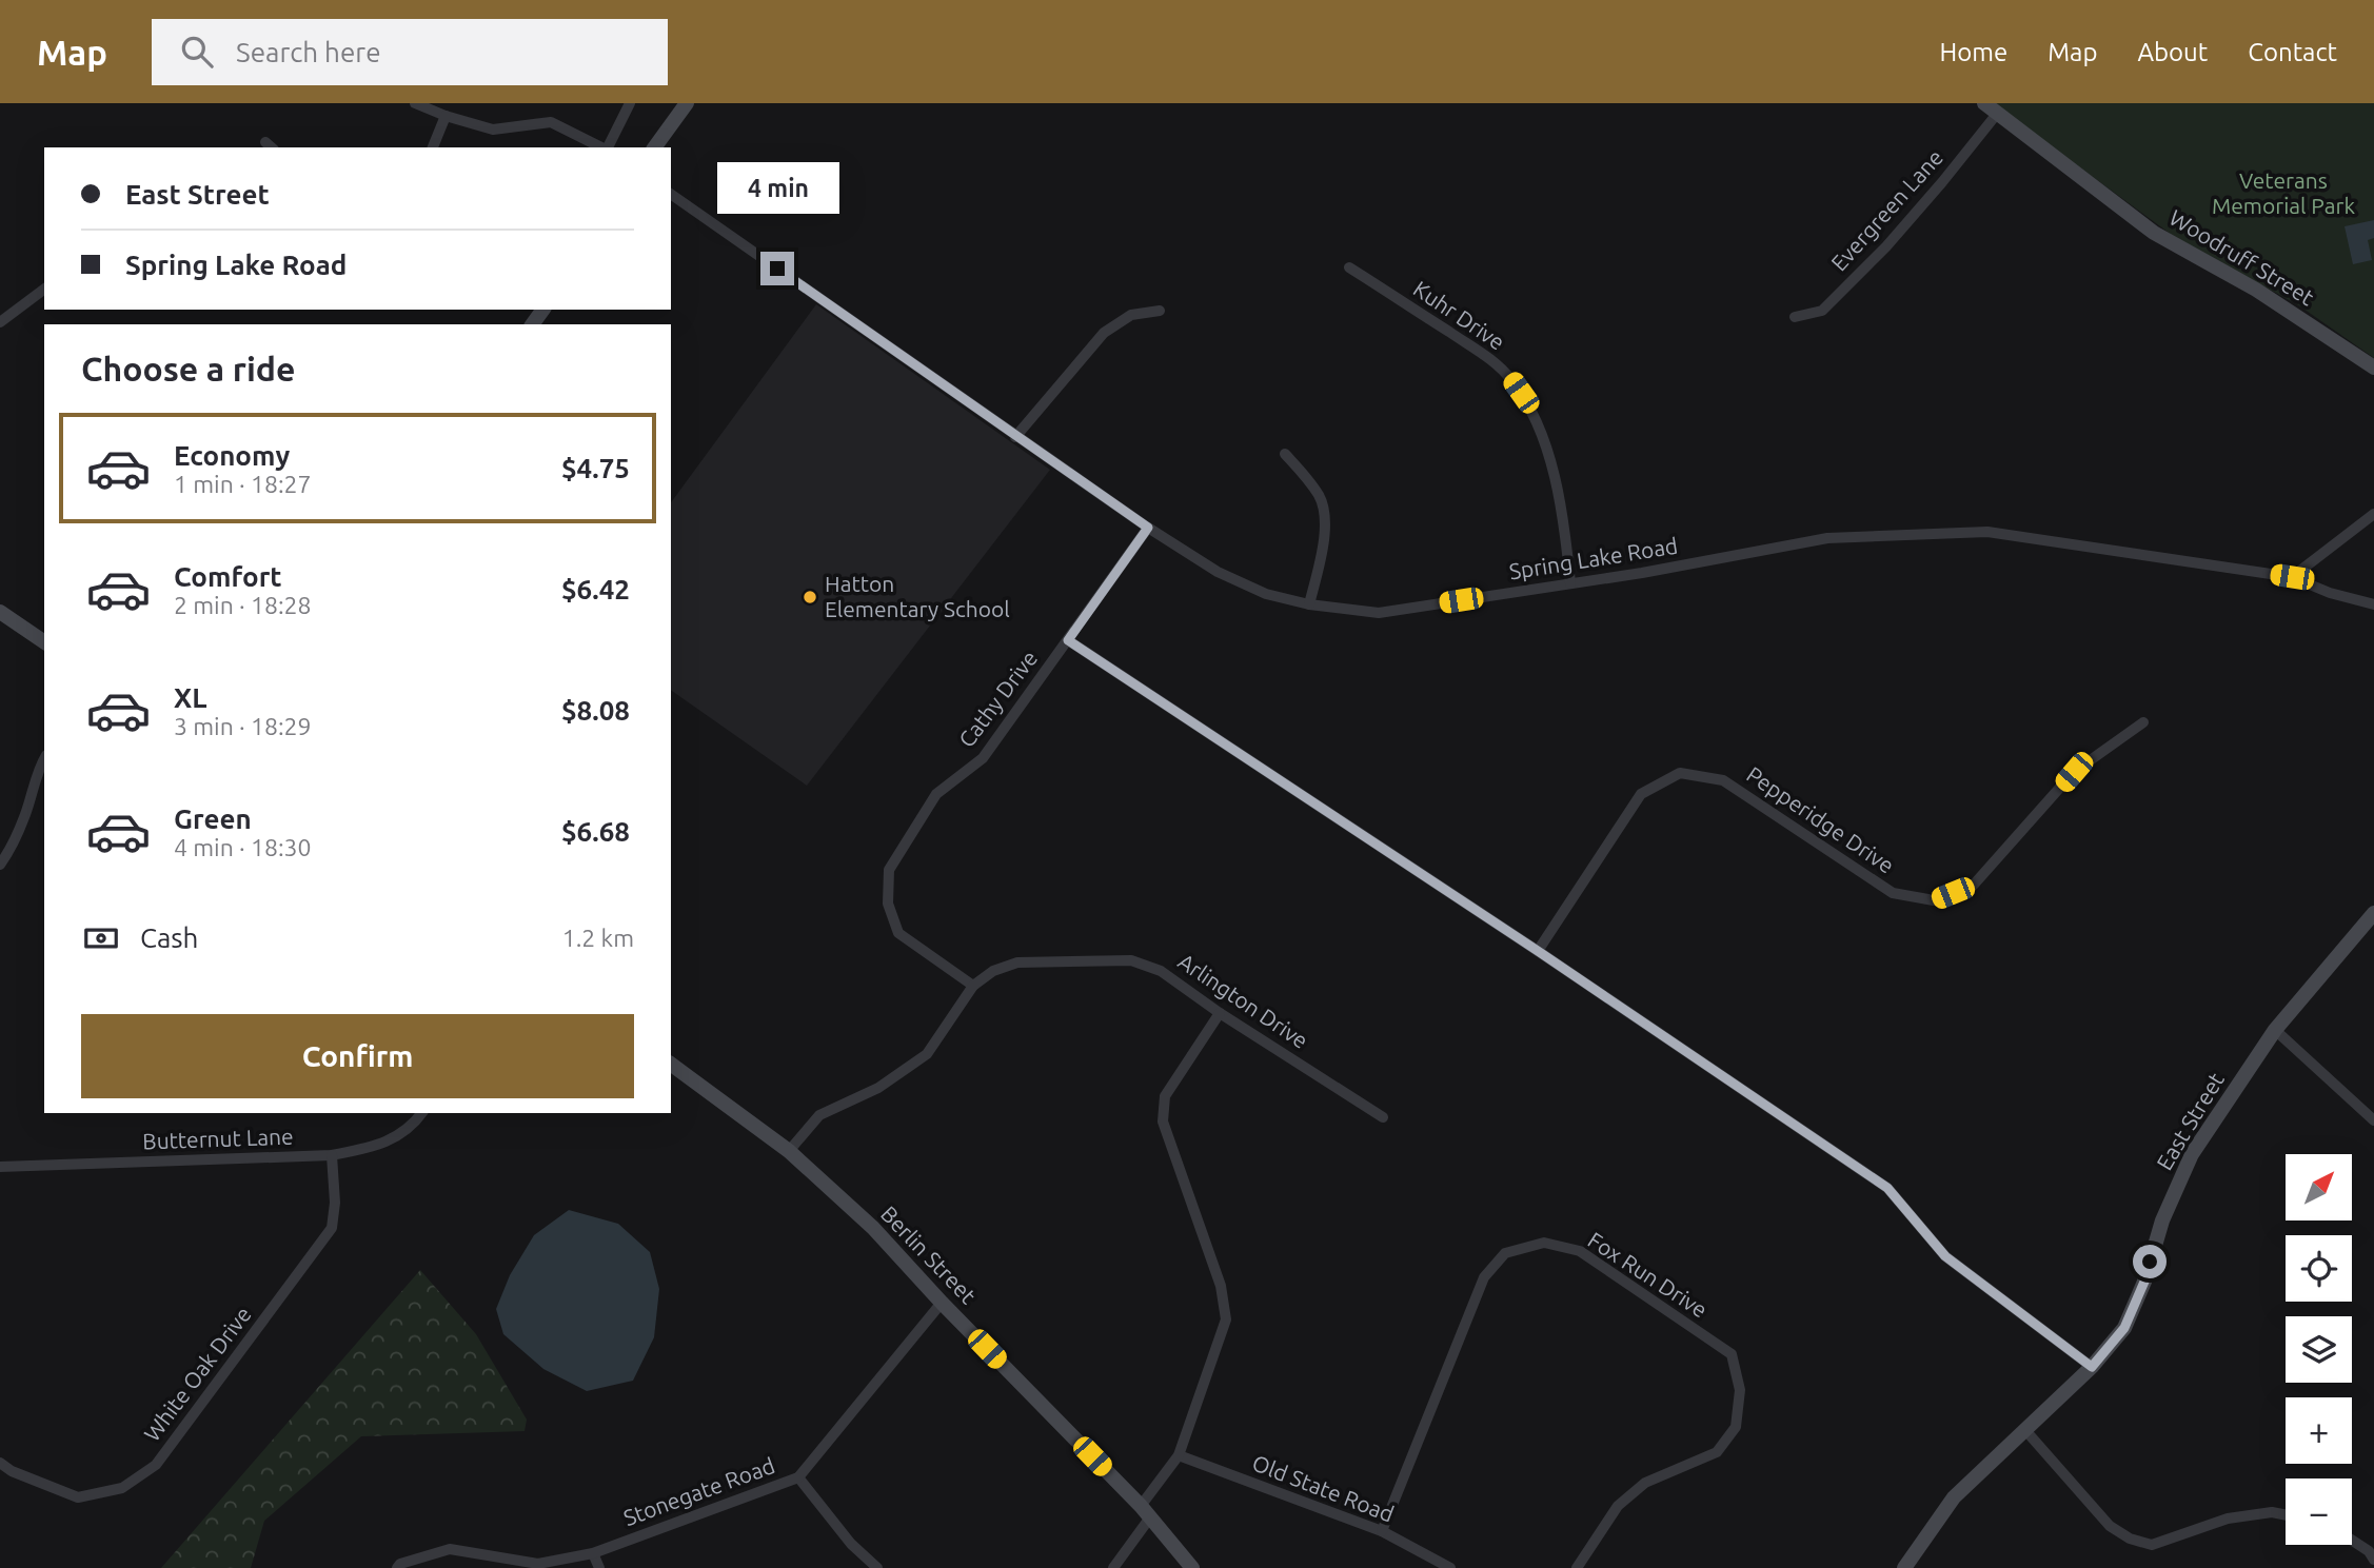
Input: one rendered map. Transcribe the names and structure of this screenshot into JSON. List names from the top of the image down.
{
  "streets": {
    "street": [
      "Evergreen Lane",
      "Woodruff Street",
      "Kuhr Drive",
      "Spring Lake Road",
      "Cathy Drive",
      "Pepperidge Drive",
      "Arlington Drive",
      "East Street",
      "Butternut Lane",
      "Berlin Street",
      "Fox Run Drive",
      "White Oak Drive",
      "Old State Road",
      "Stonegate Road"
    ]
  },
  "crossings": [
    ["Evergreen Lane", "Woodruff Street"],
    ["Kuhr Drive", "Spring Lake Road"],
    ["Spring Lake Road", "Cathy Drive"],
    ["Cathy Drive", "Arlington Drive"],
    ["Arlington Drive", "Berlin Street"],
    ["Butternut Lane", "White Oak Drive"],
    ["Berlin Street", "Stonegate Road"],
    ["Fox Run Drive", "Old State Road"]
  ],
  "parks": ["Veterans Memorial Park"],
  "places": ["Hatton Elementary School"],
  "north": "top right",
  "page": {
    "header": "Map",
    "search": "Search here",
    "nav": [
      "Home",
      "Map",
      "About",
      "Contact"
    ],
    "banner": ["East Street", "Spring Lake Road"],
    "bubble": "4 min",
    "heading": "Choose a ride",
    "list": [
      {
        "name": "Economy",
        "note": "1 min · 18:27",
        "value": "$4.75"
      },
      {
        "name": "Comfort",
        "note": "2 min · 18:28",
        "value": "$6.42"
      },
      {
        "name": "XL",
        "note": "3 min · 18:29",
        "value": "$8.08"
      },
      {
        "name": "Green",
        "note": "4 min · 18:30",
        "value": "$6.68"
      }
    ],
    "pay": ["Cash", "1.2 km"],
    "buttons": "Confirm",
    "map_buttons": ["+", "−"]
  }
}
